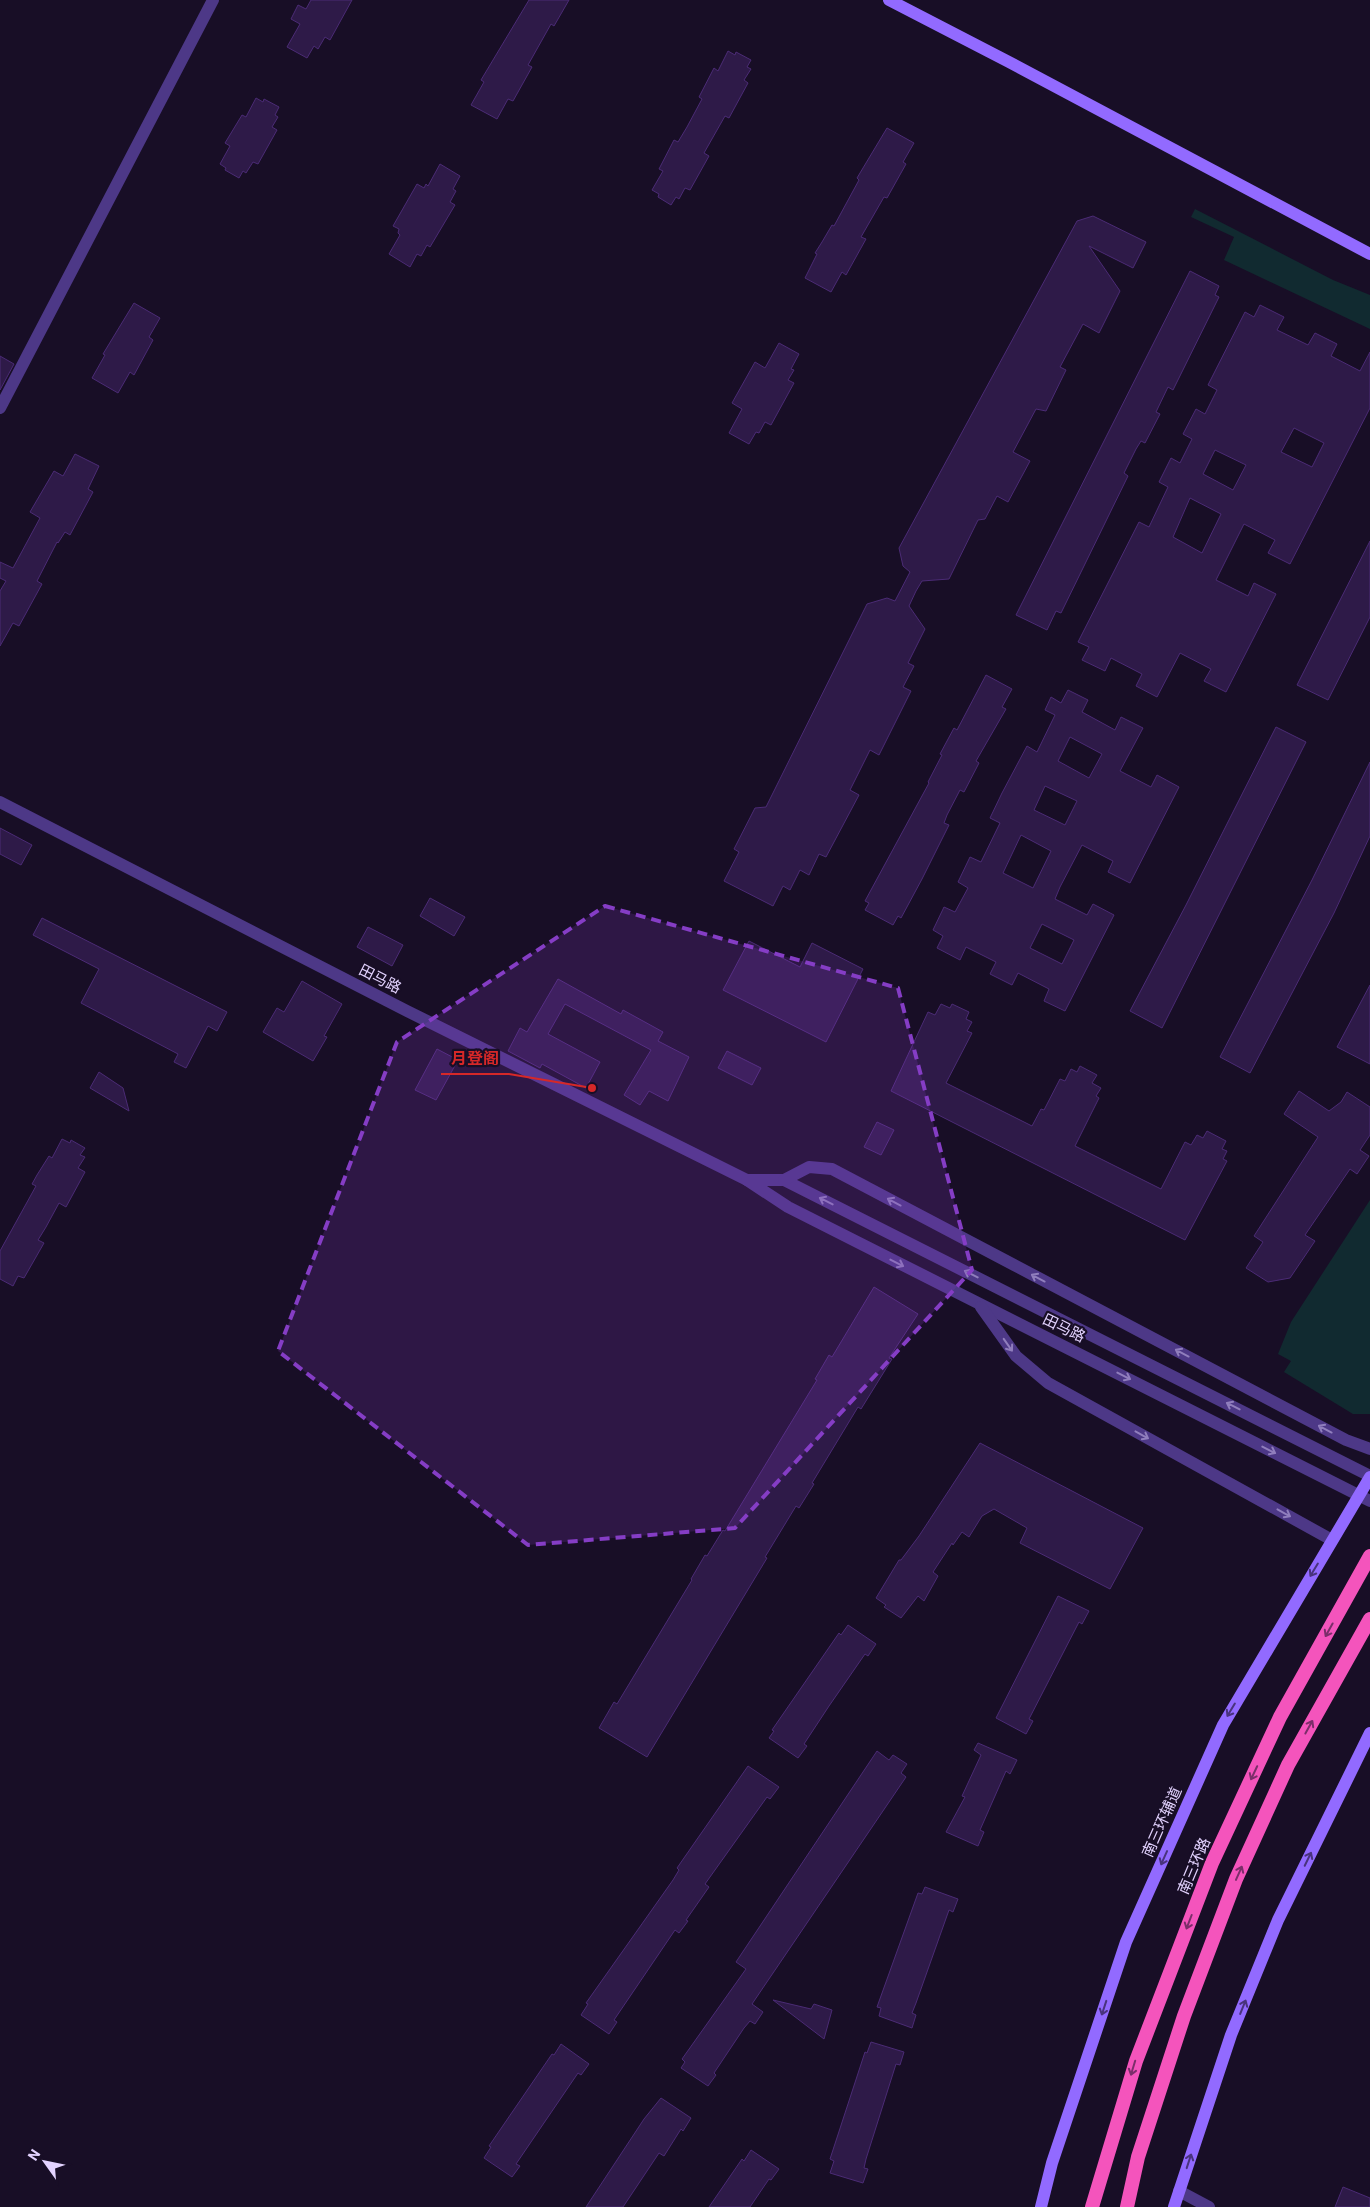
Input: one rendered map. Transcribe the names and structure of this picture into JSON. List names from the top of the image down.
{
  "streets": {
    "highway": ["南三环路"],
    "main road": ["南三环辅道"],
    "street": ["田马路"]
  },
  "crossings": [
    ["田马路", "南三环辅道"]
  ],
  "one_way": ["南三环辅道"],
  "places": ["月登阁"],
  "north": "top left"
}
